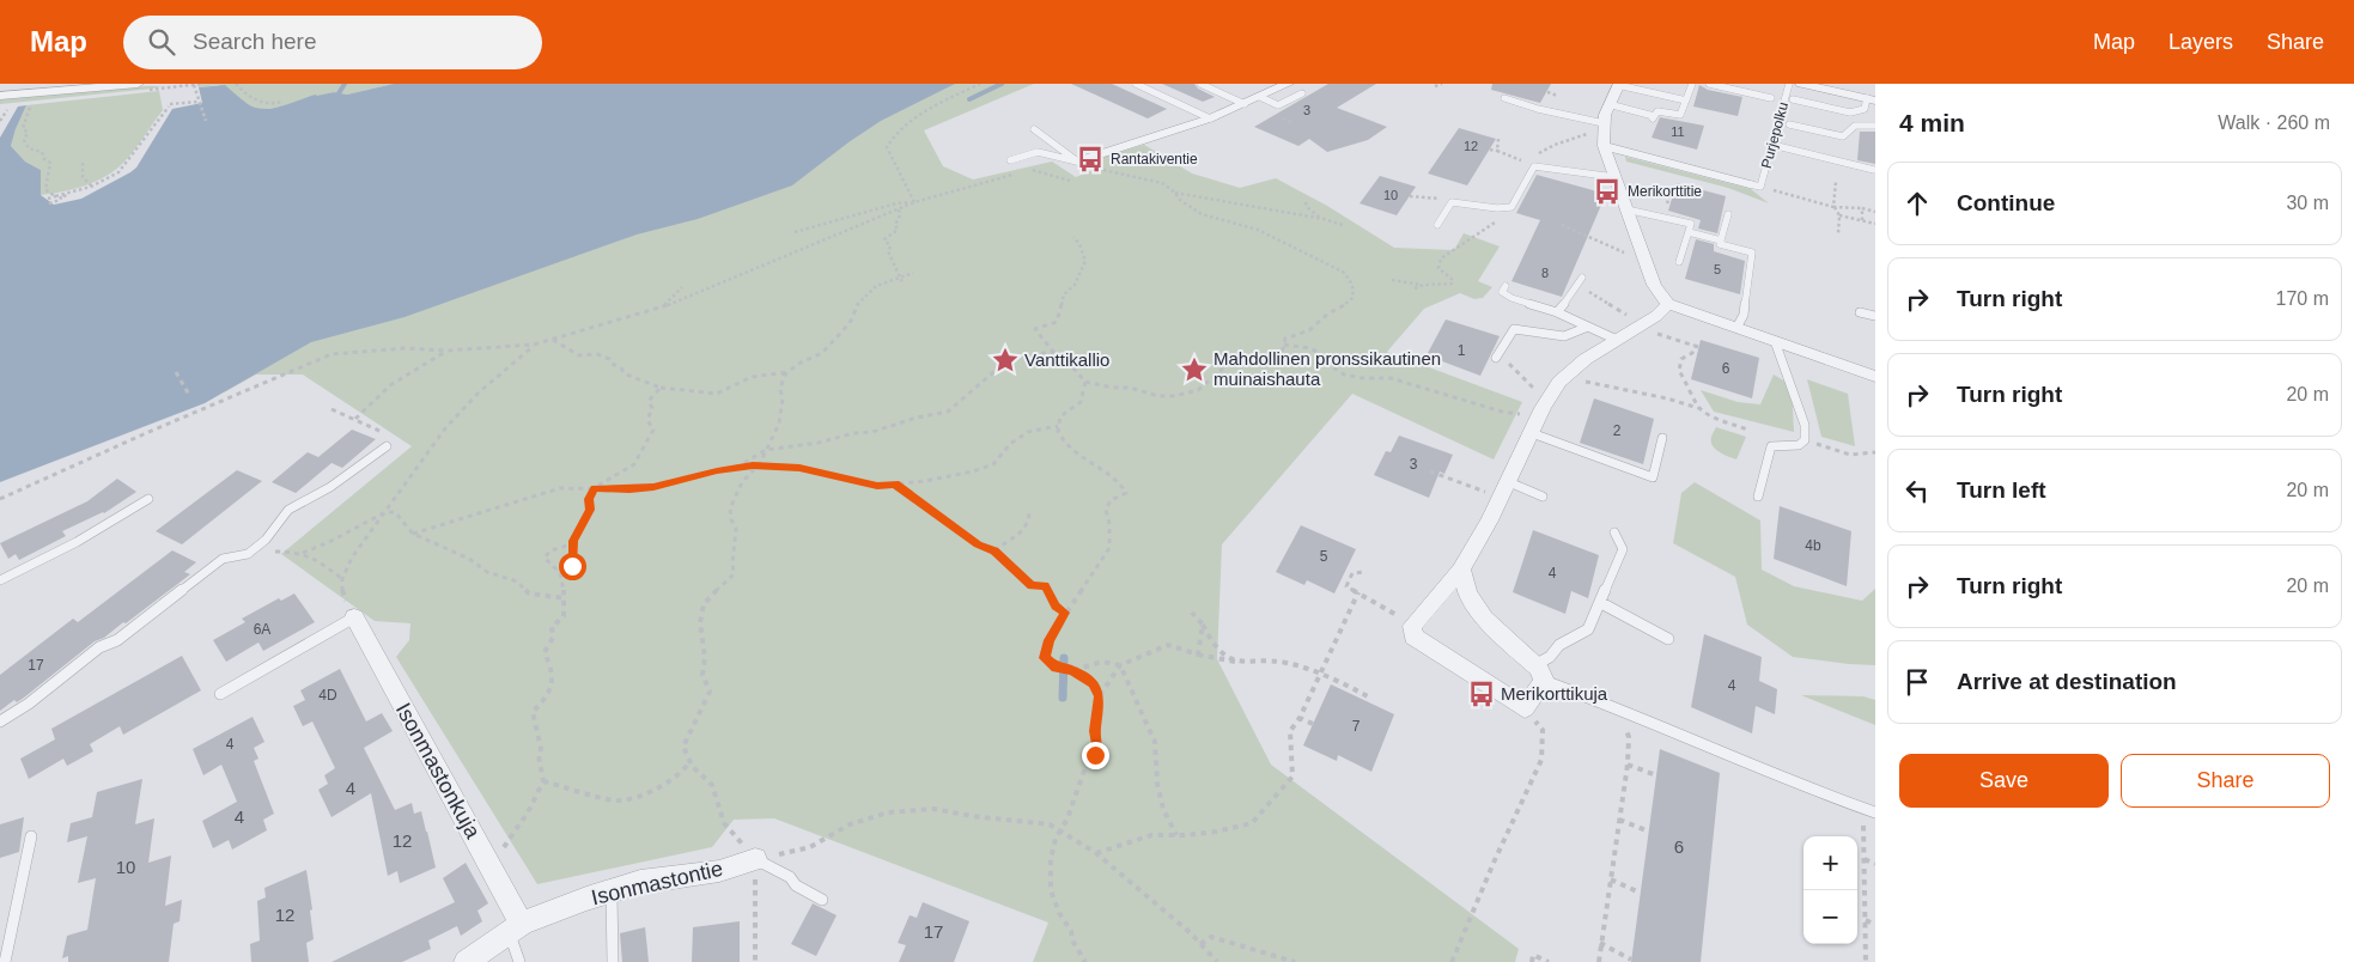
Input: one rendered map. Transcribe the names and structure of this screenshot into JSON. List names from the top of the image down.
{
  "streets": {
    "street": ["Isonmastonkuja", "Isonmastontie"],
    "lane": ["Purjepolku"]
  },
  "crossings": [
    ["Isonmastonkuja", "Isonmastontie"]
  ],
  "places": {
    "bus stop": ["Rantakiventie", "Merikorttitie", "Merikorttikuja"],
    "place": ["Vanttikallio", "Mahdollinen pronssikautinen muinaishauta"]
  },
  "house_numbers": [
    "3",
    "11",
    "12",
    "10",
    "5",
    "8",
    "1",
    "6",
    "2",
    "3",
    "4b",
    "5",
    "4",
    "6A",
    "17",
    "4",
    "4D",
    "7",
    "4",
    "4",
    "4",
    "12",
    "6",
    "10",
    "12",
    "17"
  ],
  "page": {
    "header": "Map",
    "search": "Search here",
    "nav": ["Map", "Layers", "Share"],
    "heading": ["4 min", "Walk · 260 m"],
    "list": [
      ["Continue", "30 m"],
      ["Turn right", "170 m"],
      ["Turn right", "20 m"],
      ["Turn left", "20 m"],
      ["Turn right", "20 m"],
      "Arrive at destination"
    ],
    "buttons": ["Save", "Share"],
    "map_buttons": ["+", "−"]
  }
}
